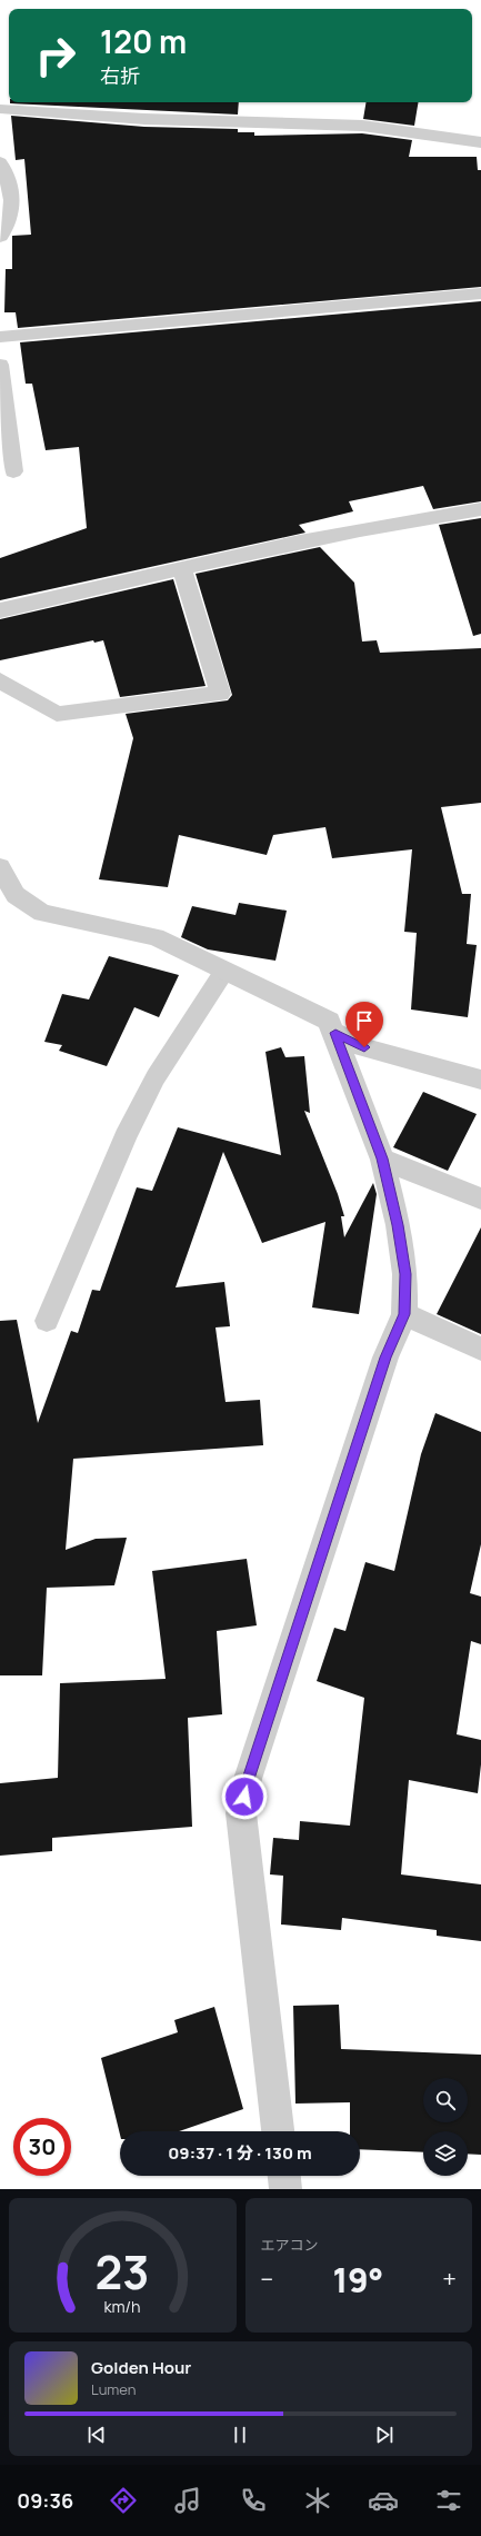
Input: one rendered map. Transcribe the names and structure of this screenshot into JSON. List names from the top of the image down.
{
  "page": {
    "turn": ["120 m", "右折"],
    "limit": "30",
    "trip": "09:37 · 1 分 · 130 m",
    "tile": "エアコン",
    "heat": ["−", "19°", "+"],
    "song": ["Golden Hour", "Lumen"],
    "tabs": "09:36",
    "gauge": ["23", "km/h"]
  }
}
